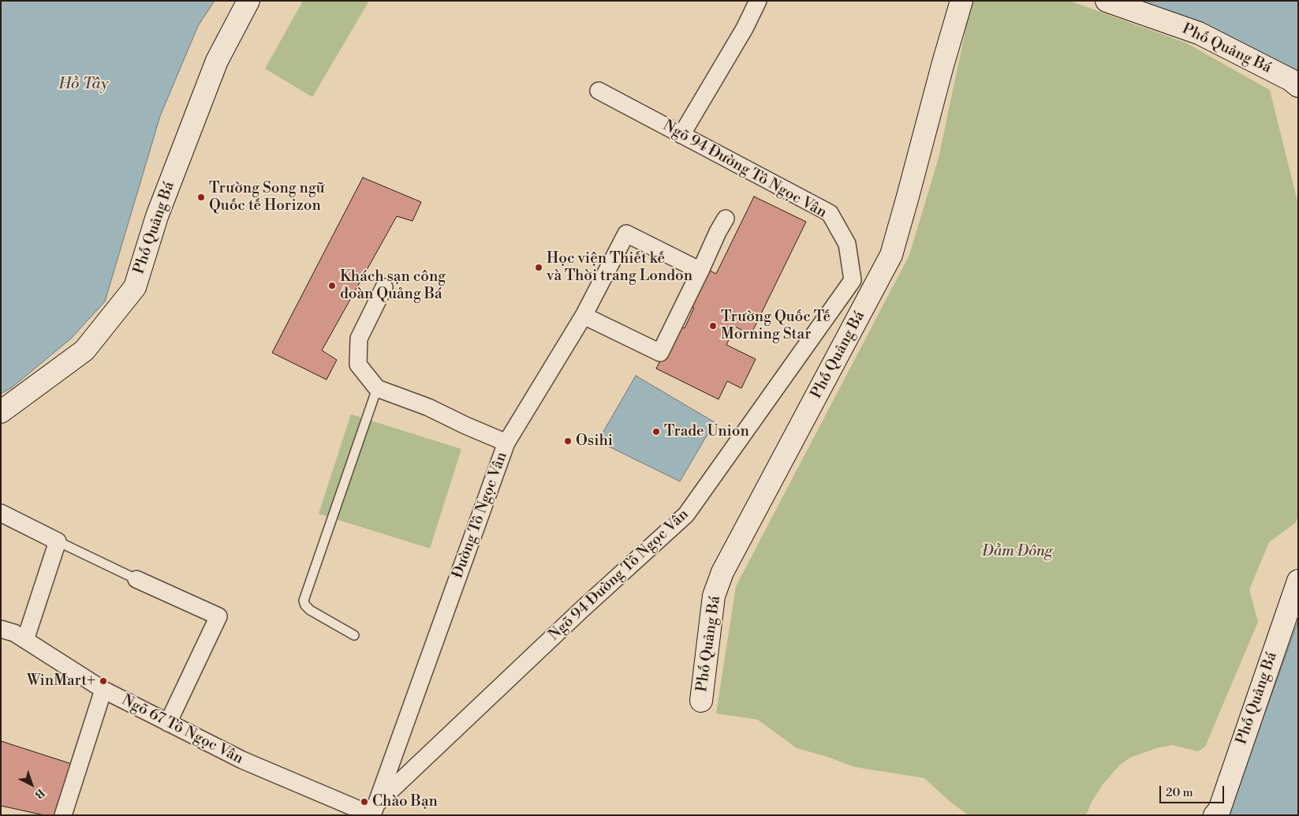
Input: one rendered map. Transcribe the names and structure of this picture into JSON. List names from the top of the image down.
{
  "streets": {
    "street": [
      "Phố Quảng Bá",
      "Ngõ 94 Đường Tô Ngọc Vân",
      "Đường Tô Ngọc Vân",
      "Ngõ 67 Tô Ngọc Vân"
    ]
  },
  "crossings": [
    ["Ngõ 94 Đường Tô Ngọc Vân", "Đường Tô Ngọc Vân"],
    ["Ngõ 94 Đường Tô Ngọc Vân", "Ngõ 67 Tô Ngọc Vân"],
    ["Đường Tô Ngọc Vân", "Ngõ 67 Tô Ngọc Vân"]
  ],
  "water": ["Hồ Tây"],
  "parks": ["Đầm Đông"],
  "places": [
    "Trường Song ngữ Quốc tế Horizon",
    "Học viện Thiết kế và Thời trang London",
    "Khách sạn công đoàn Quảng Bá",
    "Trường Quốc Tế Morning Star",
    "Trade Union",
    "Osihi",
    "WinMart+",
    "Chào Bạn"
  ],
  "scale_bar": "20 m",
  "north": "bottom right"
}
